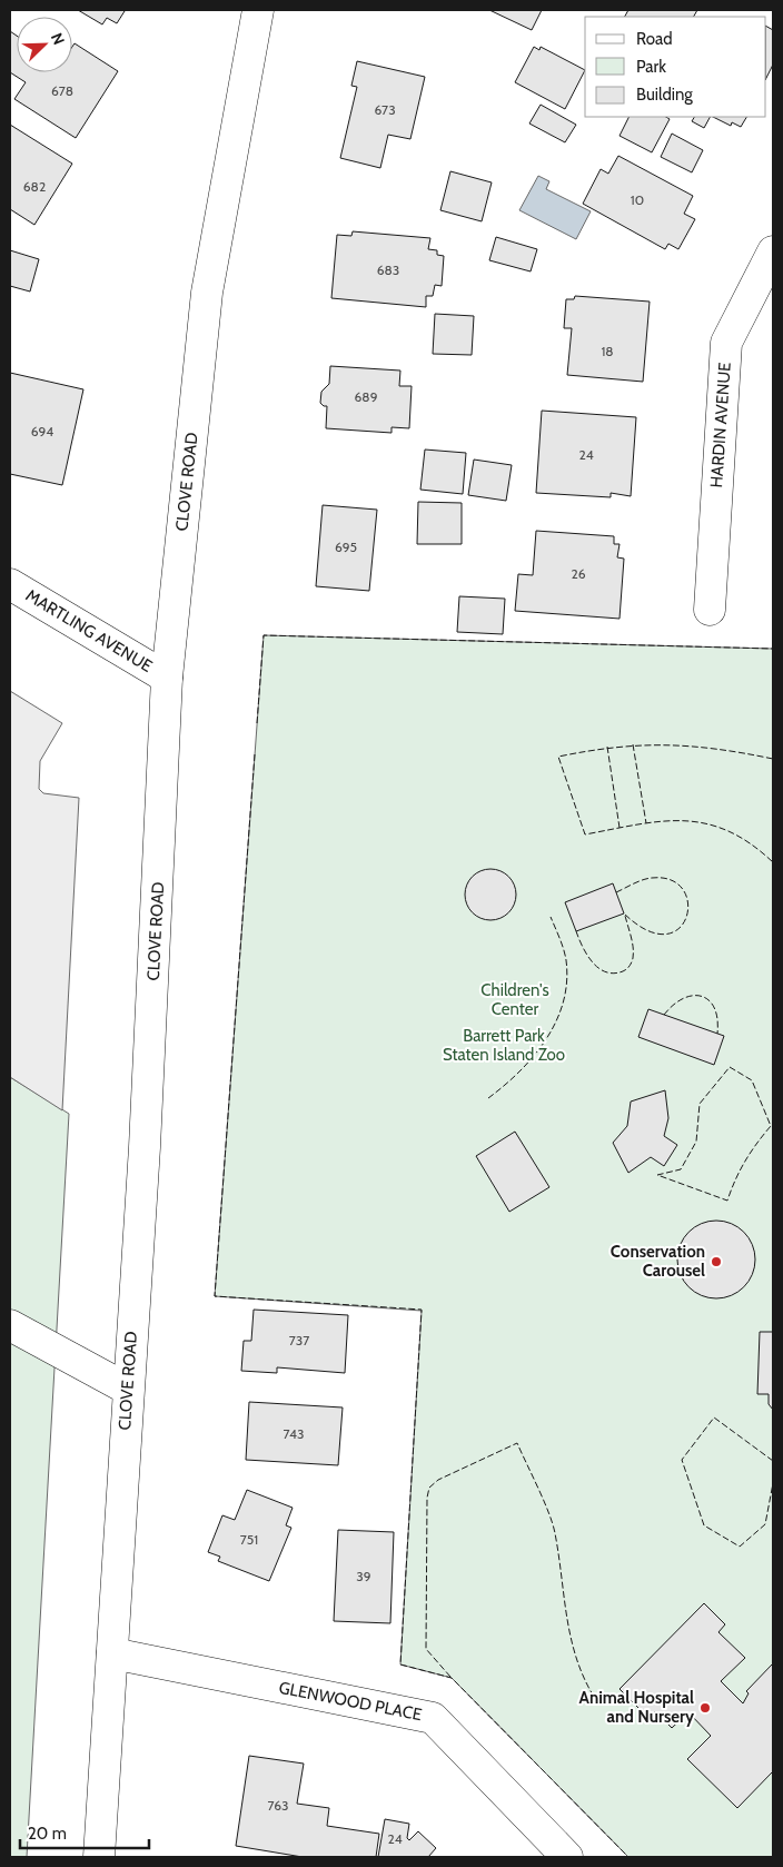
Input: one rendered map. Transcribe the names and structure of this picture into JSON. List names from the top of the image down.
{
  "streets": {
    "main road": [
      "HARDIN AVENUE",
      "CLOVE ROAD",
      "MARTLING AVENUE",
      "GLENWOOD PLACE"
    ]
  },
  "crossings": [
    ["CLOVE ROAD", "MARTLING AVENUE"],
    ["CLOVE ROAD", "GLENWOOD PLACE"]
  ],
  "parks": ["Children's Center", "Barrett Park Staten Island Zoo"],
  "places": ["Conservation Carousel", "Animal Hospital and Nursery"],
  "house_numbers": [
    "678",
    "673",
    "682",
    "10",
    "683",
    "18",
    "689",
    "694",
    "24",
    "695",
    "26",
    "737",
    "743",
    "751",
    "39",
    "763",
    "24"
  ],
  "legend": ["Road", "Park", "Building"],
  "scale_bar": "20 m",
  "north": "top right"
}
